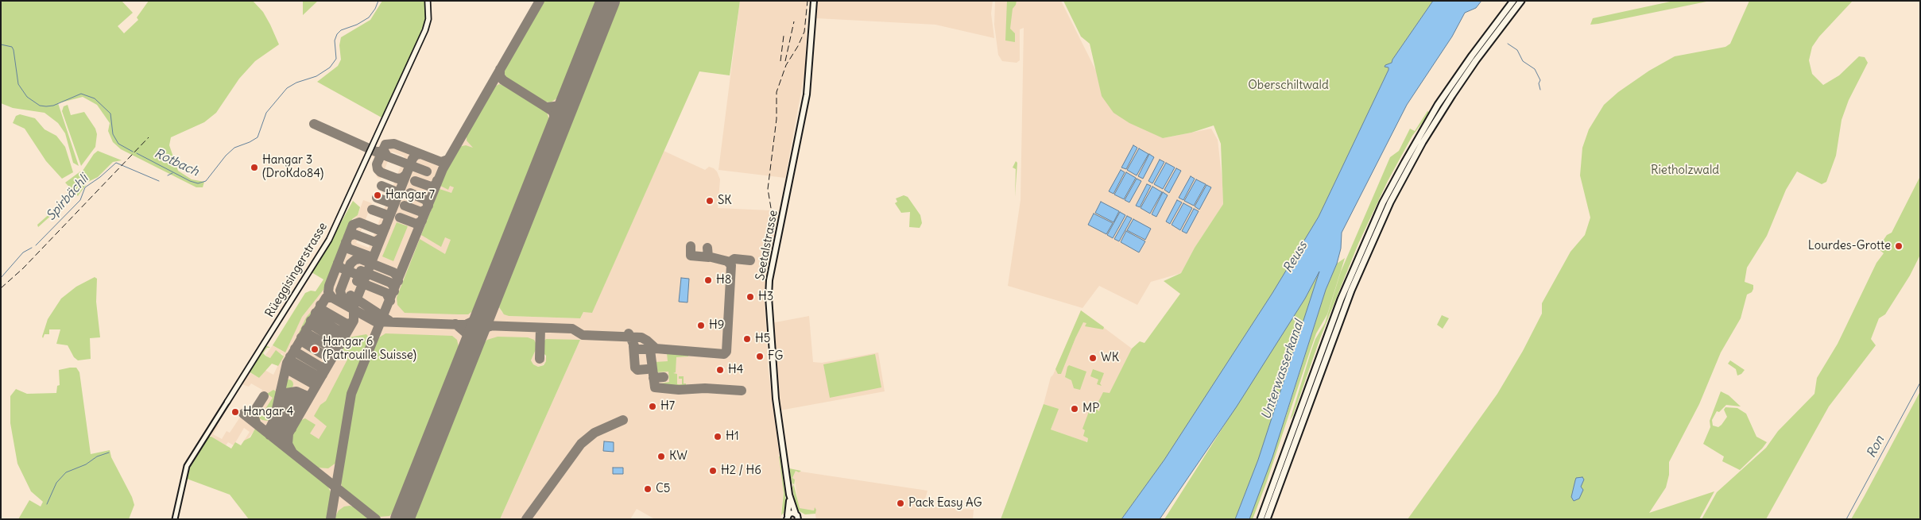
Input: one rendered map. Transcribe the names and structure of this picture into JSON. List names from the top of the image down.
{
  "streets": {
    "main road": ["Seetalstrasse", "Rüeggisingerstrasse"]
  },
  "water": [
    "Rotbach",
    "Spirbächli",
    "Reuss",
    "Unterwasserkanal",
    "Ron"
  ],
  "parks": ["Oberschiltwald", "Rietholzwald"],
  "places": [
    "Hangar 3 (DroKdo84)",
    "Hangar 7",
    "SK",
    "Lourdes-Grotte",
    "H8",
    "H3",
    "H9",
    "H5",
    "Hangar 6 (Patrouille Suisse)",
    "FG",
    "WK",
    "H4",
    "H7",
    "MP",
    "Hangar 4",
    "H1",
    "KW",
    "H2 / H6",
    "C5",
    "Pack Easy AG"
  ]
}
